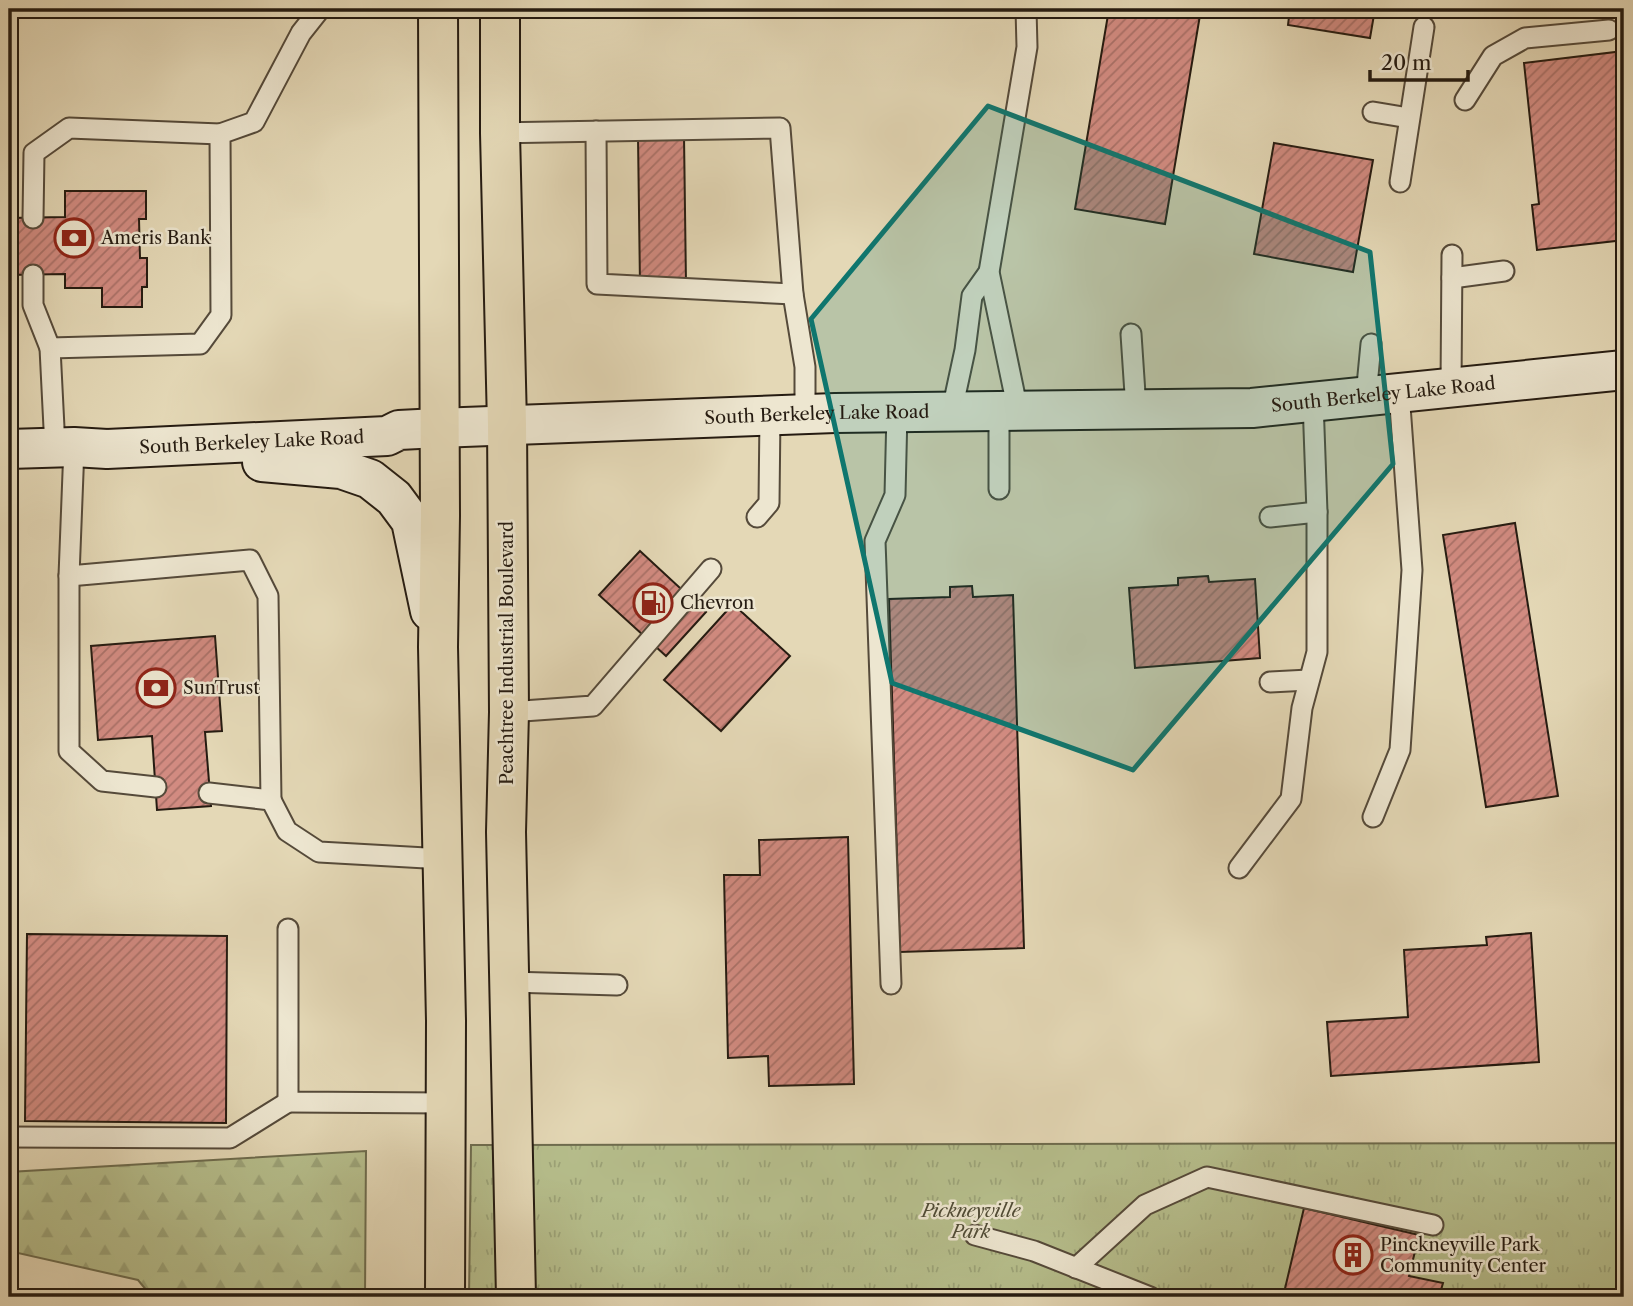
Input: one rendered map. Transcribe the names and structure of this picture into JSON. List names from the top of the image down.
{
  "streets": {
    "highway": ["Peachtree Industrial Boulevard"],
    "street": ["South Berkeley Lake Road"]
  },
  "crossings": [
    ["South Berkeley Lake Road", "Peachtree Industrial Boulevard"]
  ],
  "parks": ["Pickneyville Park"],
  "places": {
    "bank": ["Ameris Bank", "SunTrust"],
    "fuel station": ["Chevron"],
    "building": ["Pinckneyville Park Community Center"]
  },
  "scale_bar": "20 m"
}
